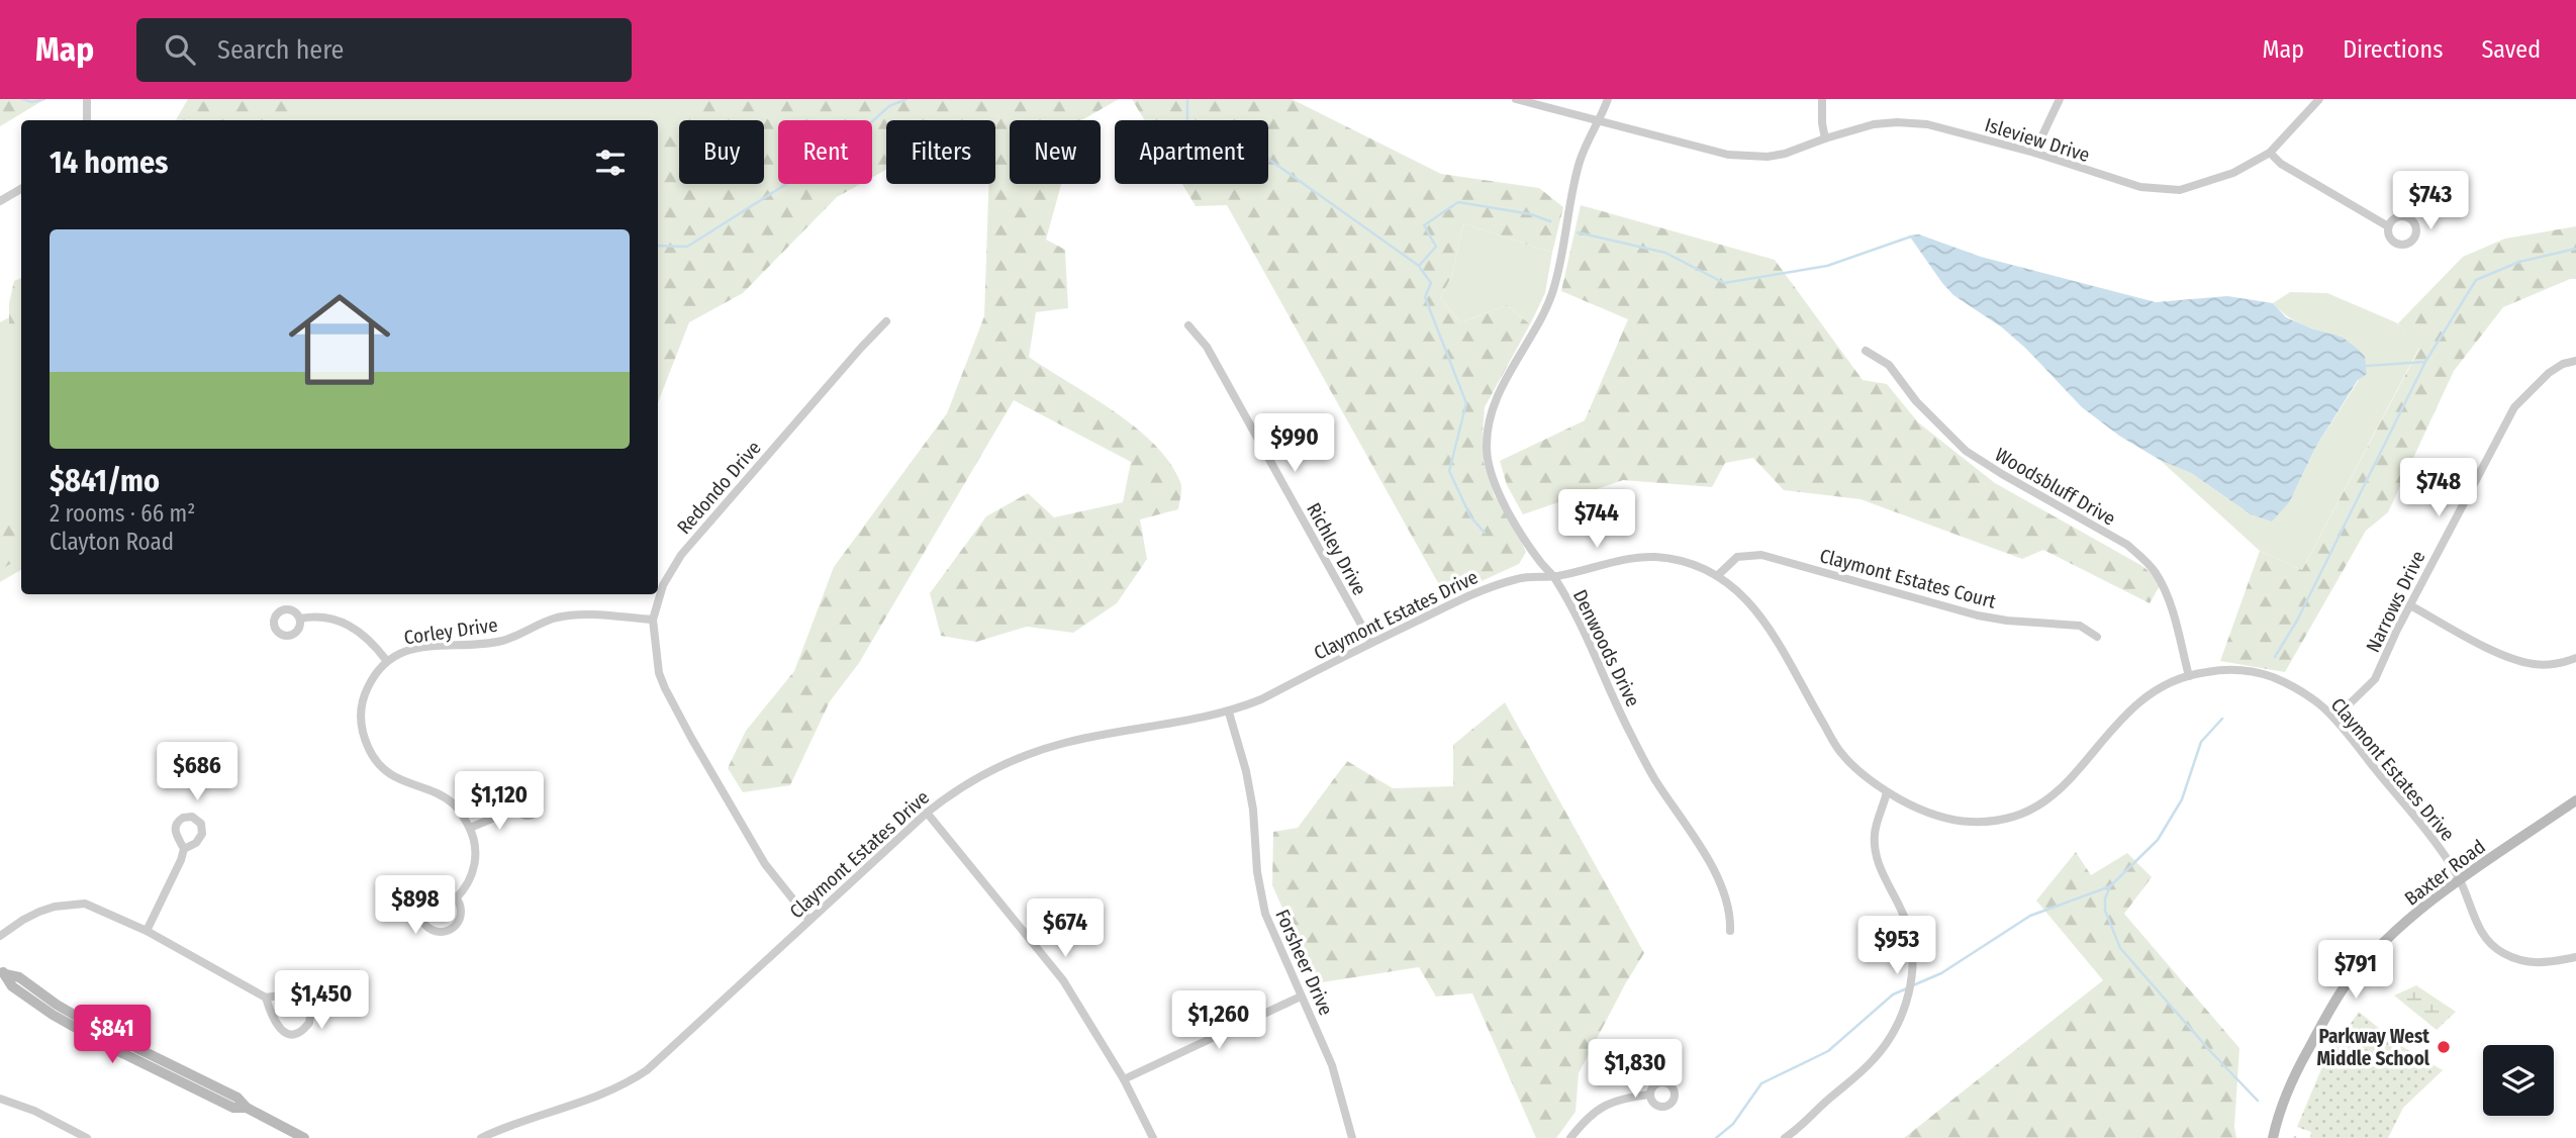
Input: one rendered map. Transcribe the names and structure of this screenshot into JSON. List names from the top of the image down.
{
  "streets": {
    "main road": ["Baxter Road"],
    "street": [
      "Isleview Drive",
      "Woodsbluff Drive",
      "Redondo Drive",
      "Richley Drive",
      "Claymont Estates Court",
      "Narrows Drive",
      "Claymont Estates Drive",
      "Corley Drive",
      "Denwoods Drive",
      "Forsheer Drive"
    ]
  },
  "crossings": [
    ["Isleview Drive", "Denwoods Drive"],
    ["Woodsbluff Drive", "Claymont Estates Drive"],
    ["Redondo Drive", "Claymont Estates Drive"],
    ["Redondo Drive", "Corley Drive"],
    ["Richley Drive", "Claymont Estates Drive"],
    ["Claymont Estates Court", "Claymont Estates Drive"],
    ["Narrows Drive", "Claymont Estates Drive"],
    ["Claymont Estates Drive", "Denwoods Drive"],
    ["Claymont Estates Drive", "Baxter Road"],
    ["Claymont Estates Drive", "Forsheer Drive"]
  ],
  "places": ["Parkway West Middle School"],
  "page": {
    "header": "Map",
    "search": "Search here",
    "nav": ["Map", "Directions", "Saved"],
    "chip": [
      "Buy",
      "Rent",
      "Filters",
      "New",
      "Apartment"
    ],
    "heading": "14 homes",
    "price": [
      "$743",
      "$990",
      "$748",
      "$744",
      "$686",
      "$1,120",
      "$898",
      "$674",
      "$953",
      "$791",
      "$1,450",
      "$1,260",
      "$841",
      "$1,830"
    ],
    "list": [
      {
        "name": "$841/mo",
        "note": "2 rooms · 66 m² · Clayton Road"
      }
    ]
  }
}
